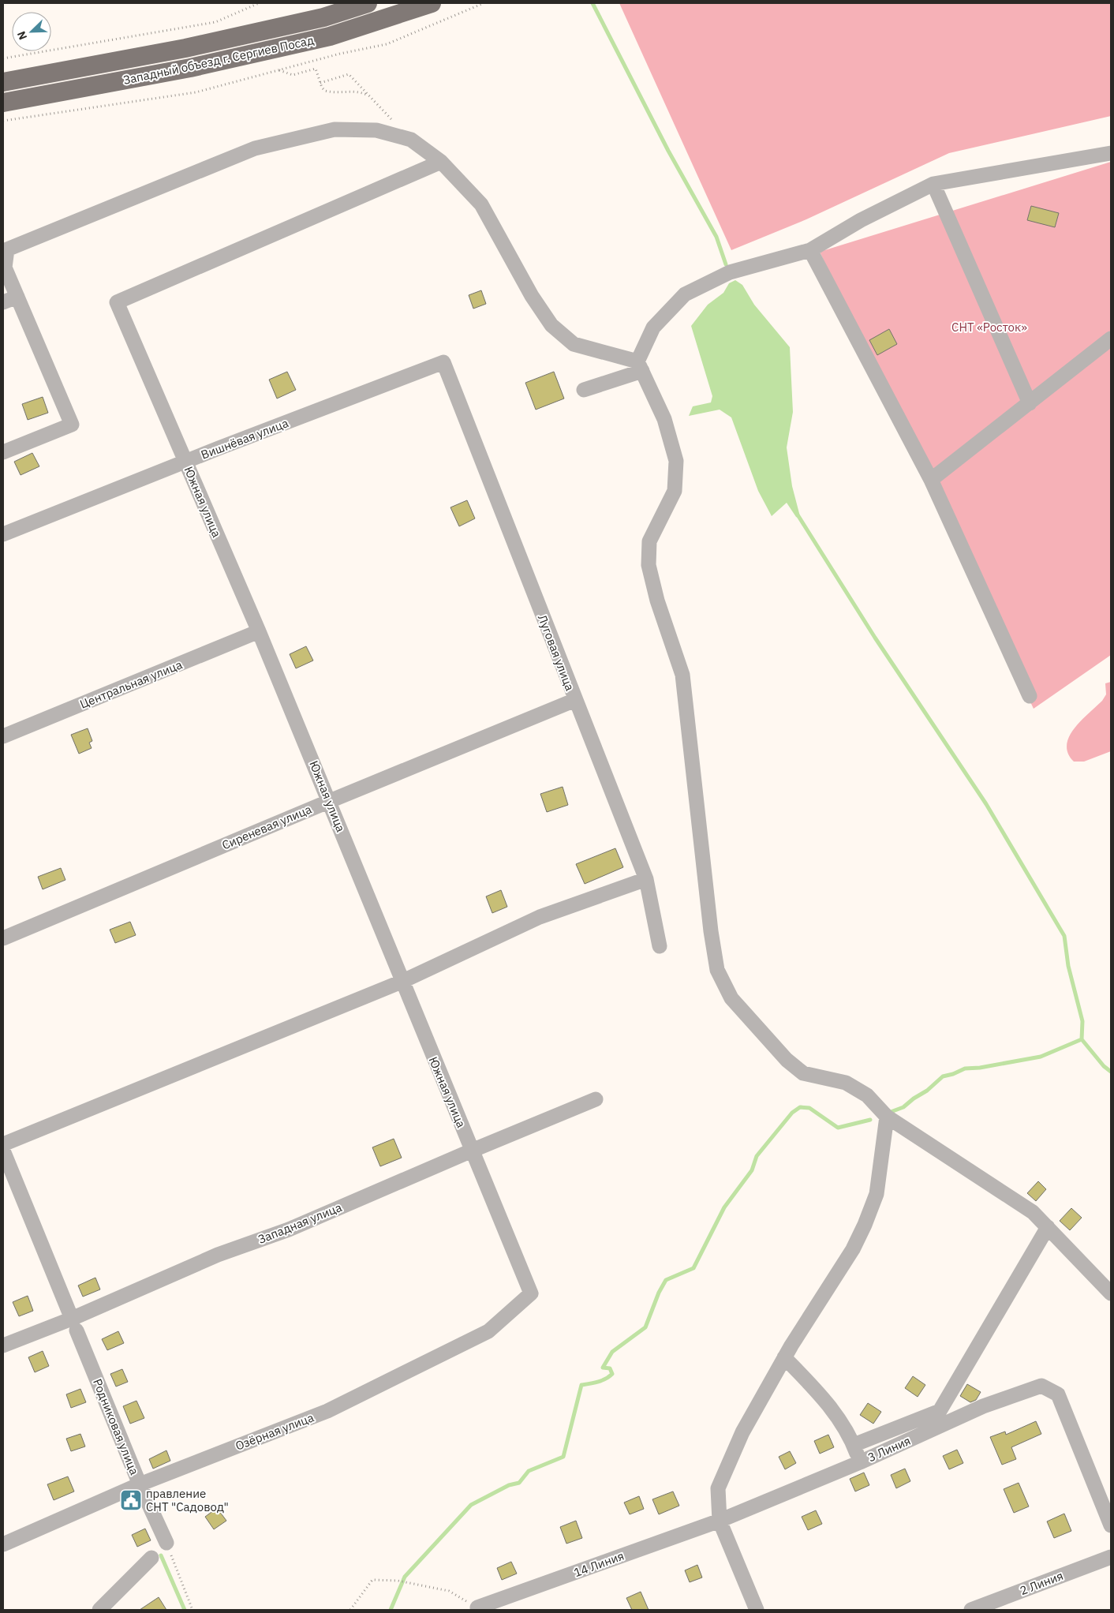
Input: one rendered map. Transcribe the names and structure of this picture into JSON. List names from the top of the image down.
{
  "streets": {
    "main road": ["Западный объезд г. Сергиев Посад"],
    "street": [
      "Вишнёвая улица",
      "Южная улица",
      "Луговая улица",
      "Центральная улица",
      "Сиреневая улица",
      "Западная улица",
      "Родниковая улица",
      "Озёрная улица",
      "3 Линия",
      "14 Линия",
      "2 Линия"
    ]
  },
  "crossings": [
    ["Вишнёвая улица", "Южная улица"],
    ["Вишнёвая улица", "Луговая улица"],
    ["Южная улица", "Центральная улица"],
    ["Южная улица", "Сиреневая улица"],
    ["Южная улица", "Западная улица"],
    ["Южная улица", "Озёрная улица"],
    ["Луговая улица", "Сиреневая улица"],
    ["Западная улица", "Родниковая улица"],
    ["Родниковая улица", "Озёрная улица"],
    ["3 Линия", "14 Линия"]
  ],
  "parks": ["СНТ «Росток»"],
  "places": {
    "public building": ["правление СНТ \"Садовод\""]
  },
  "north": "bottom left"
}
